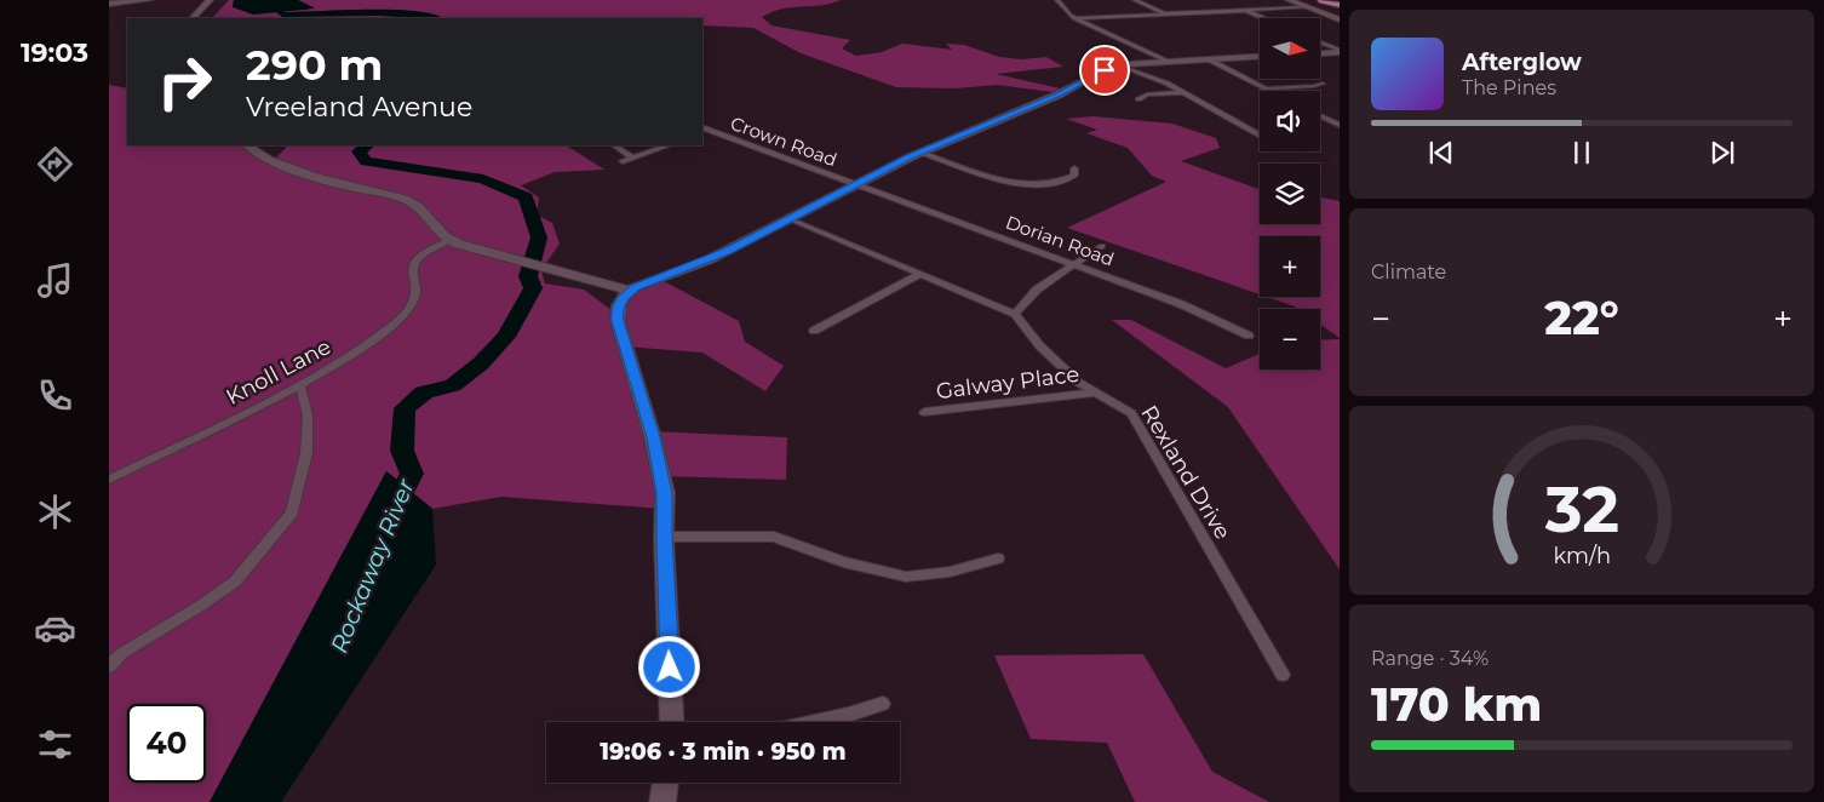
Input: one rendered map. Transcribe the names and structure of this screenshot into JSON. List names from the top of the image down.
{
  "streets": {
    "street": [
      "Crown Road",
      "Dorian Road",
      "Knoll Lane",
      "Galway Place",
      "Rexland Drive"
    ]
  },
  "crossings": [
    ["Crown Road", "Dorian Road"],
    ["Galway Place", "Rexland Drive"]
  ],
  "water": ["Rockaway River"],
  "north": "right",
  "page": {
    "tabs": "19:03",
    "map_buttons": ["+", "−"],
    "turn": ["290 m", "Vreeland Avenue"],
    "song": ["Afterglow", "The Pines"],
    "tile": [
      "Climate",
      ["Range · 34%", "170 km"]
    ],
    "heat": ["−", "22°", "+"],
    "limit": "40",
    "trip": "19:06 · 3 min · 950 m",
    "gauge": ["32", "km/h"]
  }
}
